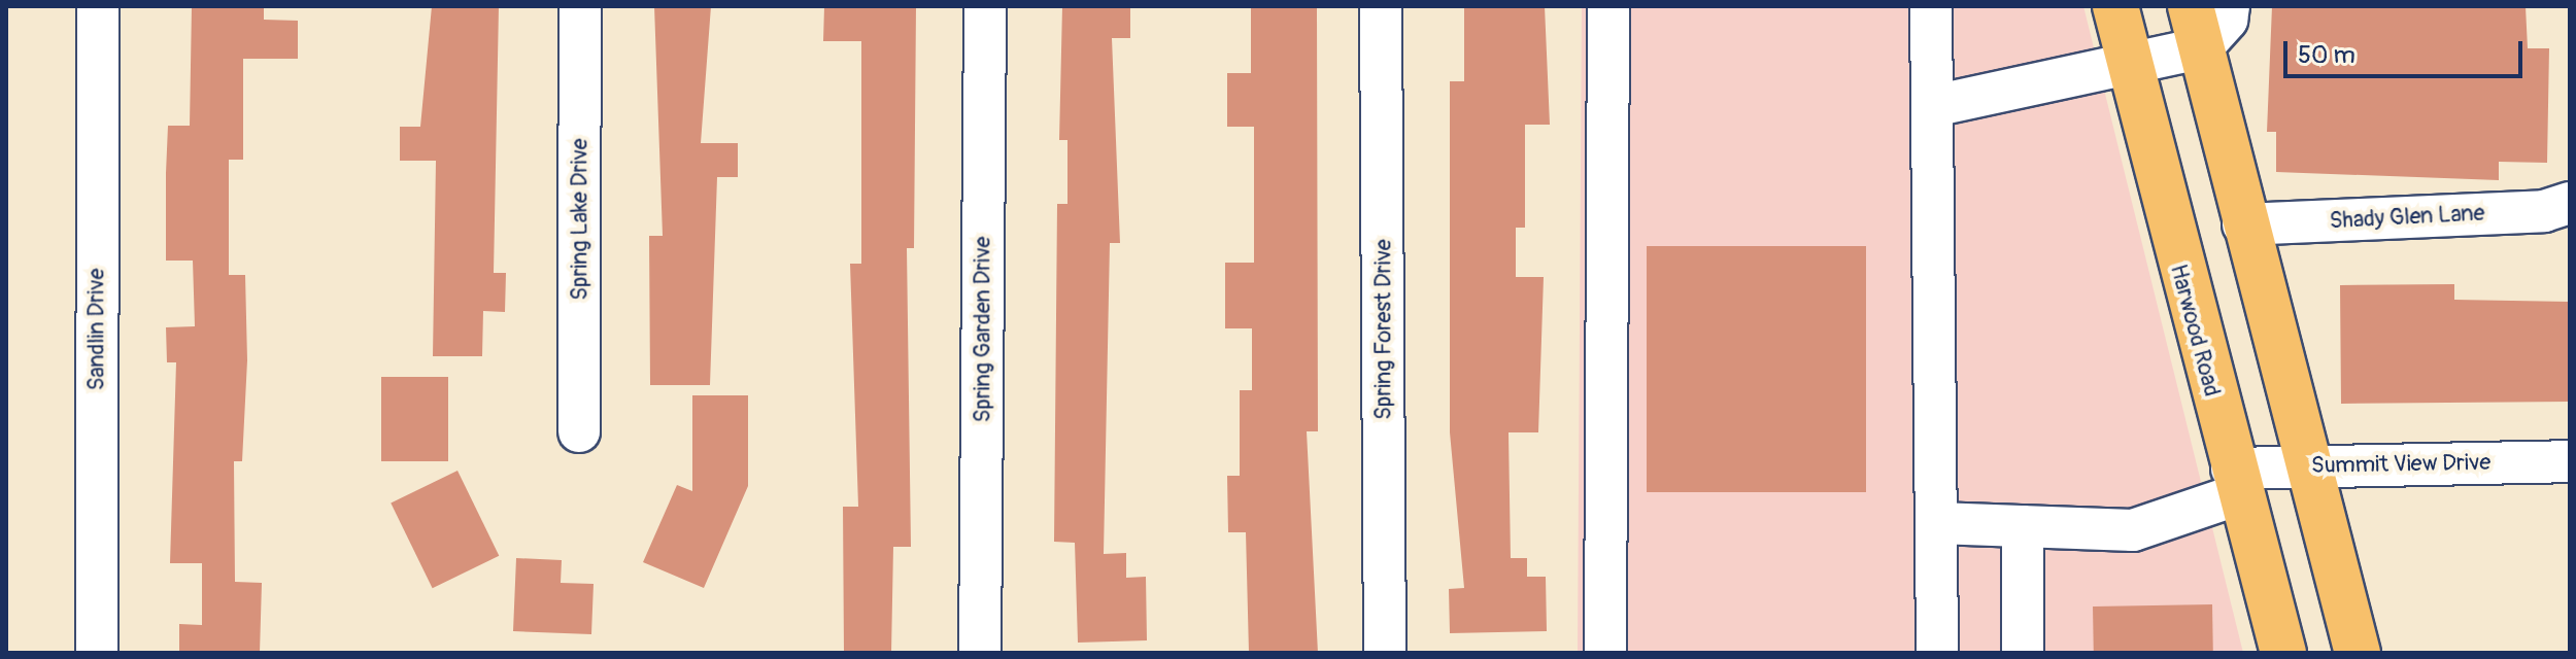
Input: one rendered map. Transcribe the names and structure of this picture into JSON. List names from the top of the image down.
{
  "streets": {
    "main road": ["Harwood Road"],
    "street": [
      "Shady Glen Lane",
      "Spring Lake Drive",
      "Sandlin Drive",
      "Spring Garden Drive",
      "Spring Forest Drive",
      "Summit View Drive"
    ]
  },
  "crossings": [
    ["Harwood Road", "Summit View Drive"]
  ],
  "scale_bar": "50 m"
}
